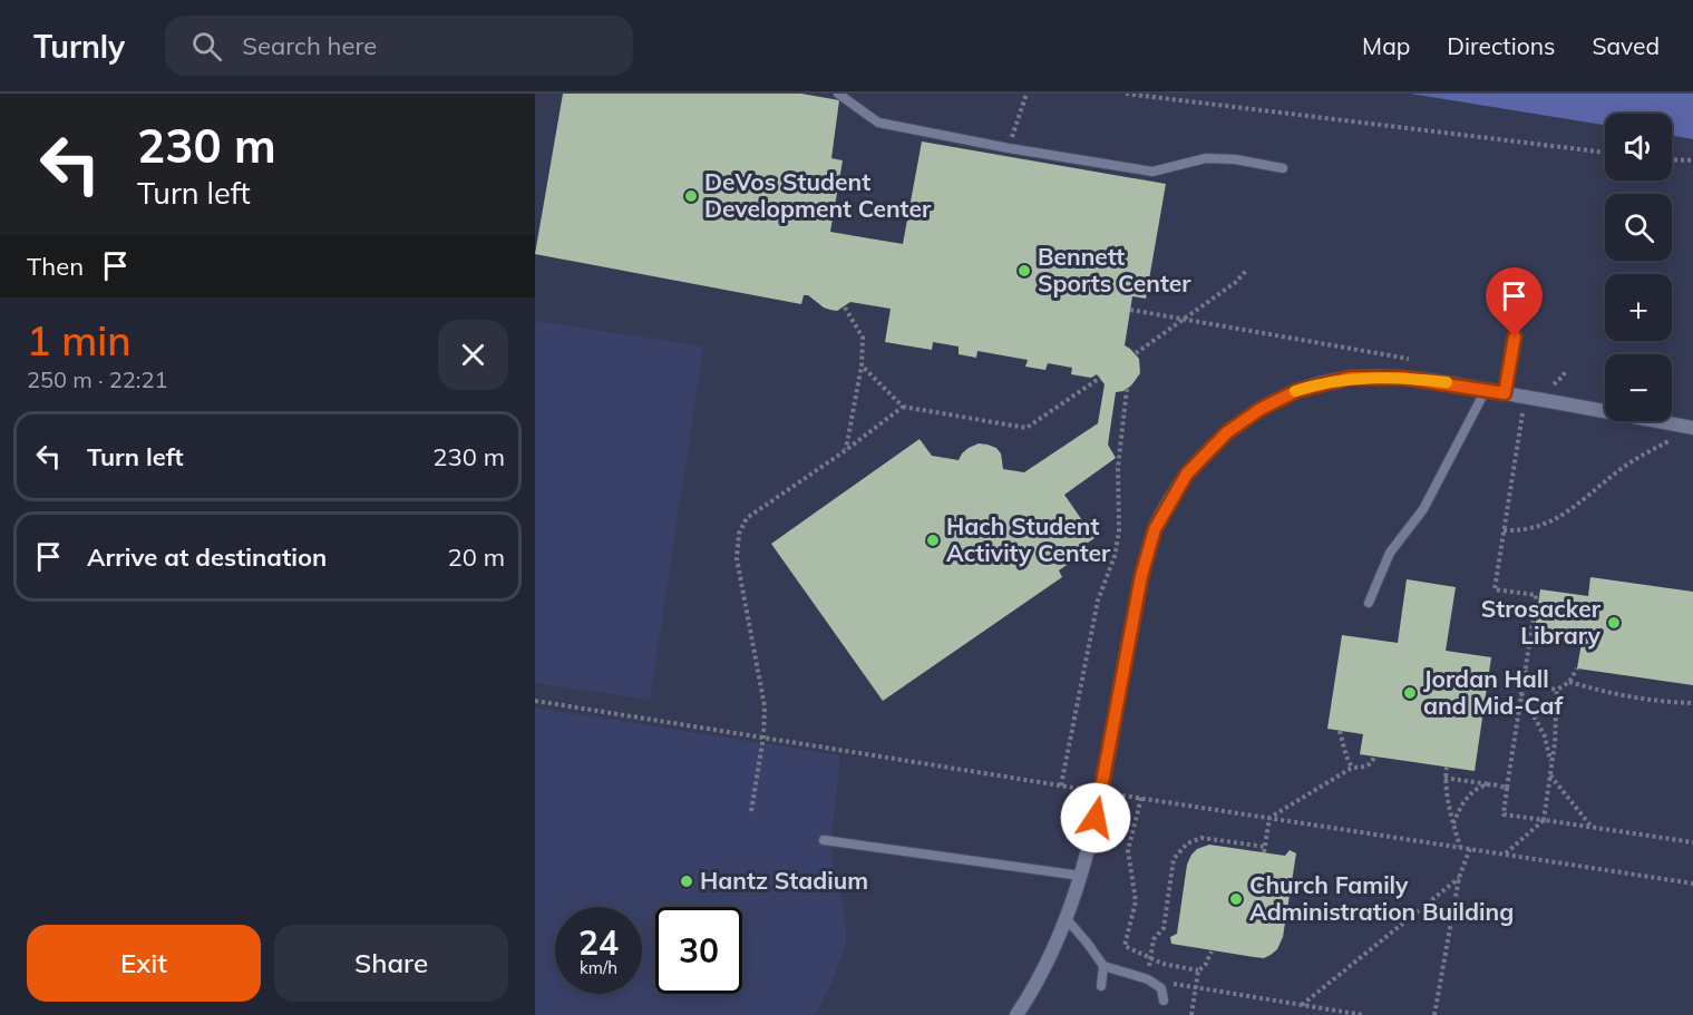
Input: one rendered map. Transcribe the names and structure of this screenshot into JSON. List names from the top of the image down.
{
  "places": [
    "DeVos Student Development Center",
    "Bennett Sports Center",
    "Hach Student Activity Center",
    "Strosacker Library",
    "Jordan Hall and Mid-Caf",
    "Hantz Stadium",
    "Church Family Administration Building"
  ],
  "page": {
    "header": "Turnly",
    "search": "Search here",
    "nav": ["Map", "Directions", "Saved"],
    "turn": ["230 m", "Turn left"],
    "map_buttons": ["+", "−"],
    "then": "Then",
    "heading": ["1 min", "250 m · 22:21"],
    "list": [
      {
        "name": "Turn left",
        "value": "230 m"
      },
      {
        "name": "Arrive at destination",
        "value": "20 m"
      }
    ],
    "speed": "24 km/h",
    "limit": "30",
    "buttons": ["Exit", "Share"]
  }
}
